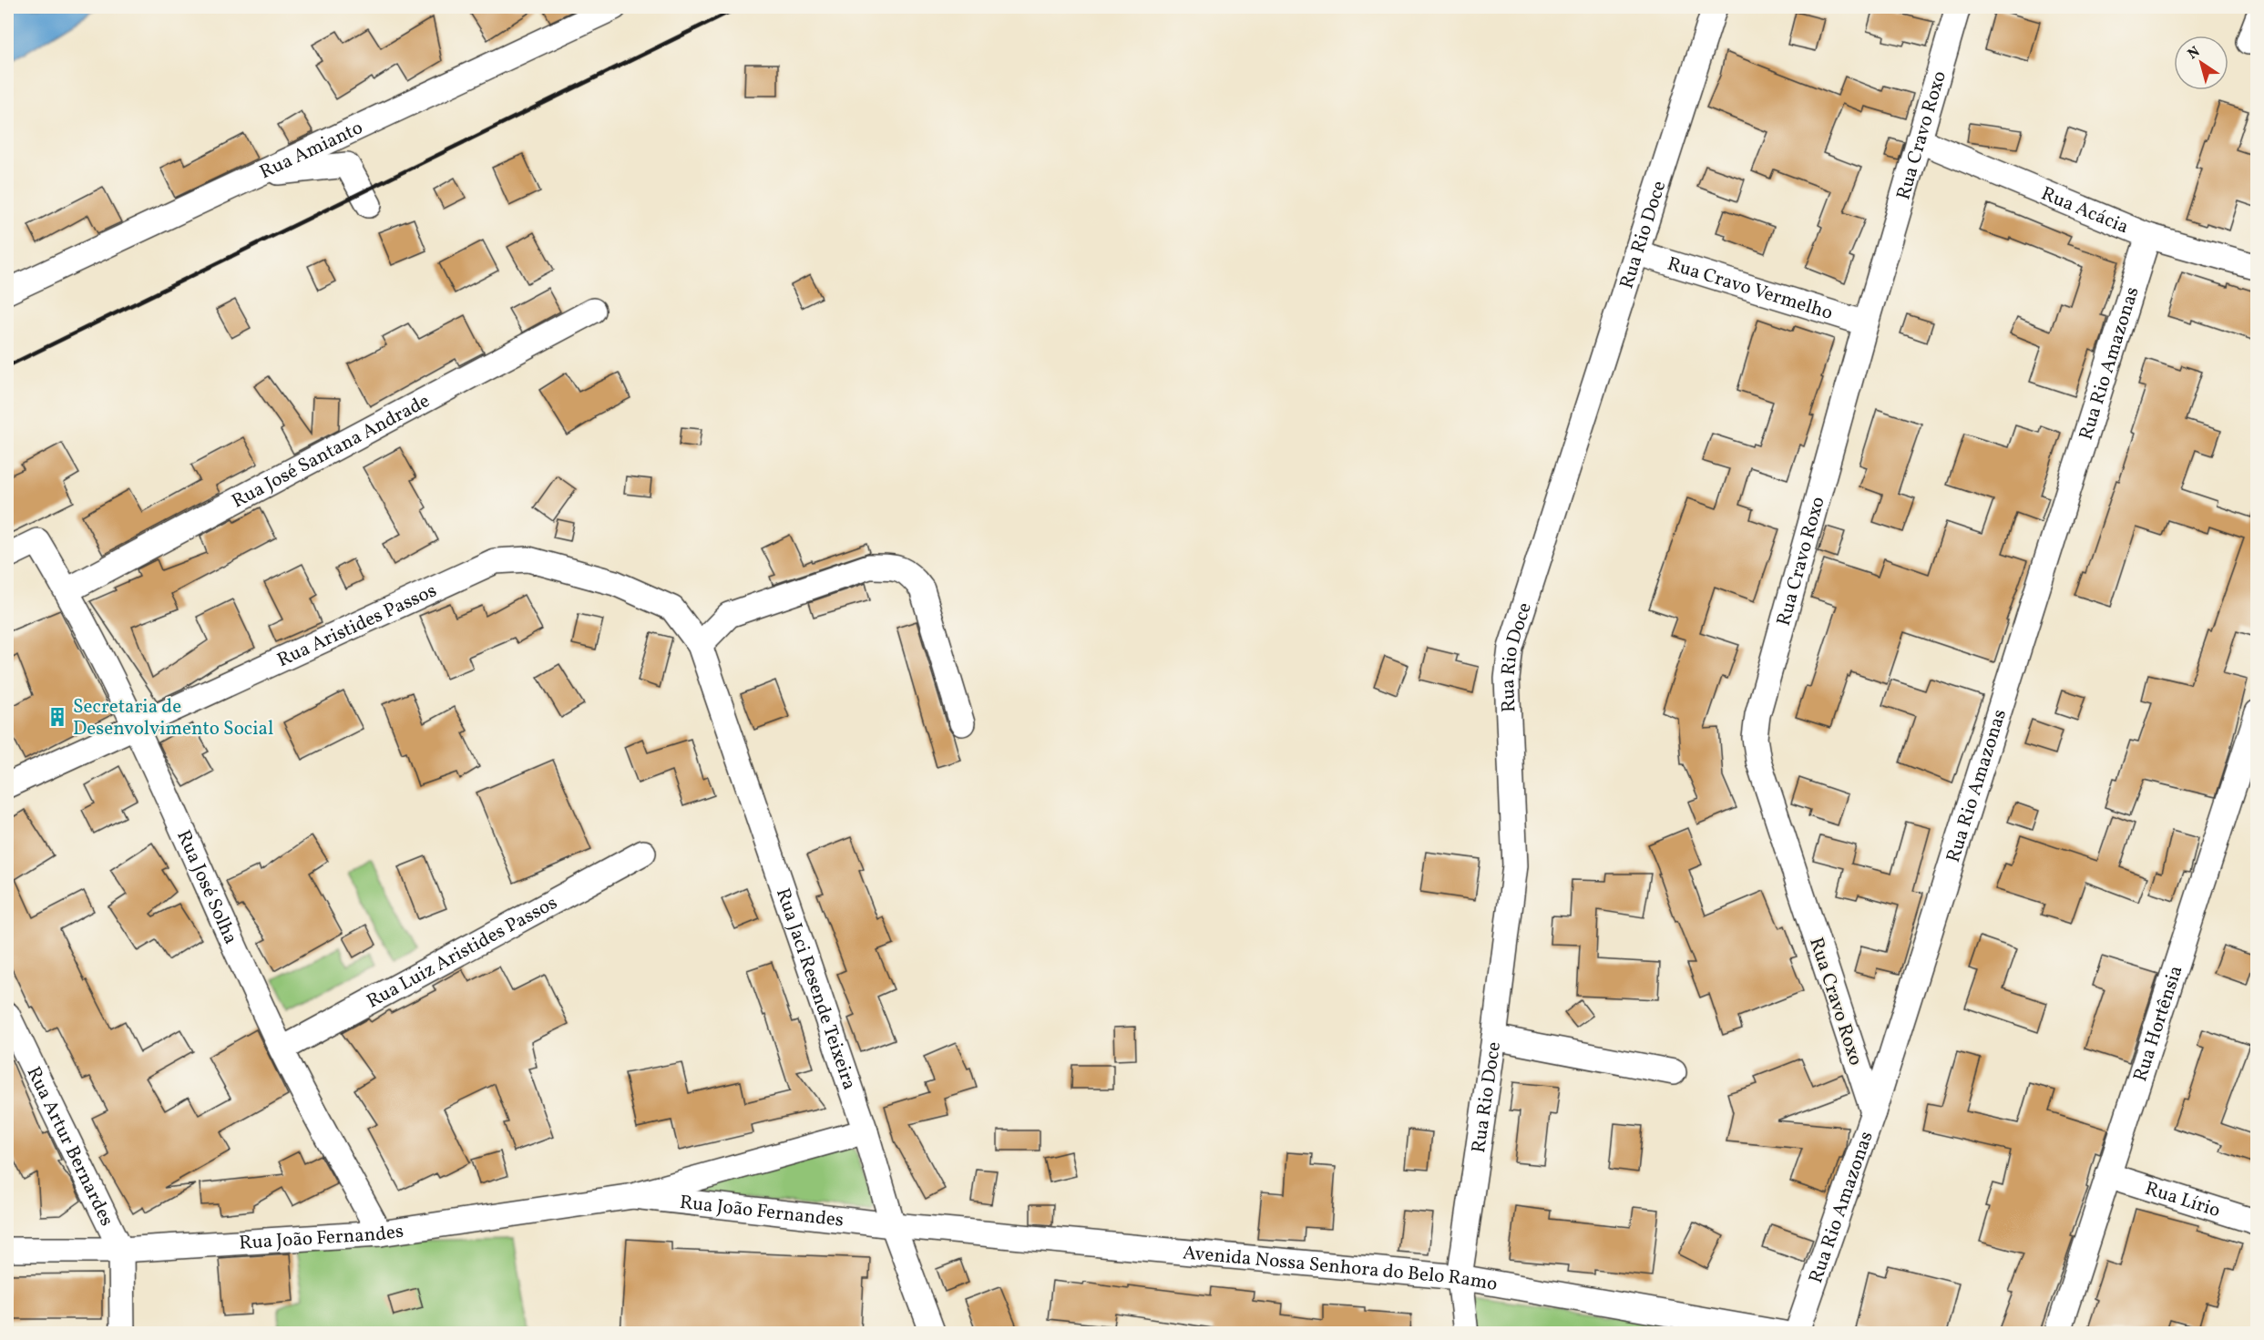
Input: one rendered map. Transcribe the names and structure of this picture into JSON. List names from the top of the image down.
{
  "streets": {
    "street": [
      "Rua Cravo Roxo",
      "Rua Amianto",
      "Rua Acácia",
      "Rua Rio Doce",
      "Rua Cravo Vermelho",
      "Rua Rio Amazonas",
      "Rua José Santana Andrade",
      "Rua Aristides Passos",
      "Rua José Solha",
      "Rua Luiz Aristides Passos",
      "Rua Jaci Resende Teixeira",
      "Rua Hortênsia",
      "Rua Artur Bernardes",
      "Rua Lírio",
      "Rua João Fernandes",
      "Avenida Nossa Senhora do Belo Ramo"
    ]
  },
  "crossings": [
    ["Rua Cravo Roxo", "Rua Acácia"],
    ["Rua Cravo Roxo", "Rua Cravo Vermelho"],
    ["Rua Cravo Roxo", "Rua Rio Amazonas"],
    ["Rua Acácia", "Rua Rio Amazonas"],
    ["Rua Rio Doce", "Rua Cravo Vermelho"],
    ["Rua Rio Doce", "Avenida Nossa Senhora do Belo Ramo"],
    ["Rua José Santana Andrade", "Rua José Solha"],
    ["Rua Aristides Passos", "Rua José Solha"],
    ["Rua Aristides Passos", "Rua Jaci Resende Teixeira"],
    ["Rua José Solha", "Rua Luiz Aristides Passos"],
    ["Rua José Solha", "Rua João Fernandes"],
    ["Rua Jaci Resende Teixeira", "Rua João Fernandes"],
    ["Rua Jaci Resende Teixeira", "Avenida Nossa Senhora do Belo Ramo"],
    ["Rua Hortênsia", "Rua Lírio"],
    ["Rua Artur Bernardes", "Rua João Fernandes"],
    ["Rua João Fernandes", "Avenida Nossa Senhora do Belo Ramo"]
  ],
  "places": {
    "building": ["Secretaria de Desenvolvimento Social"]
  },
  "north": "top left"
}
